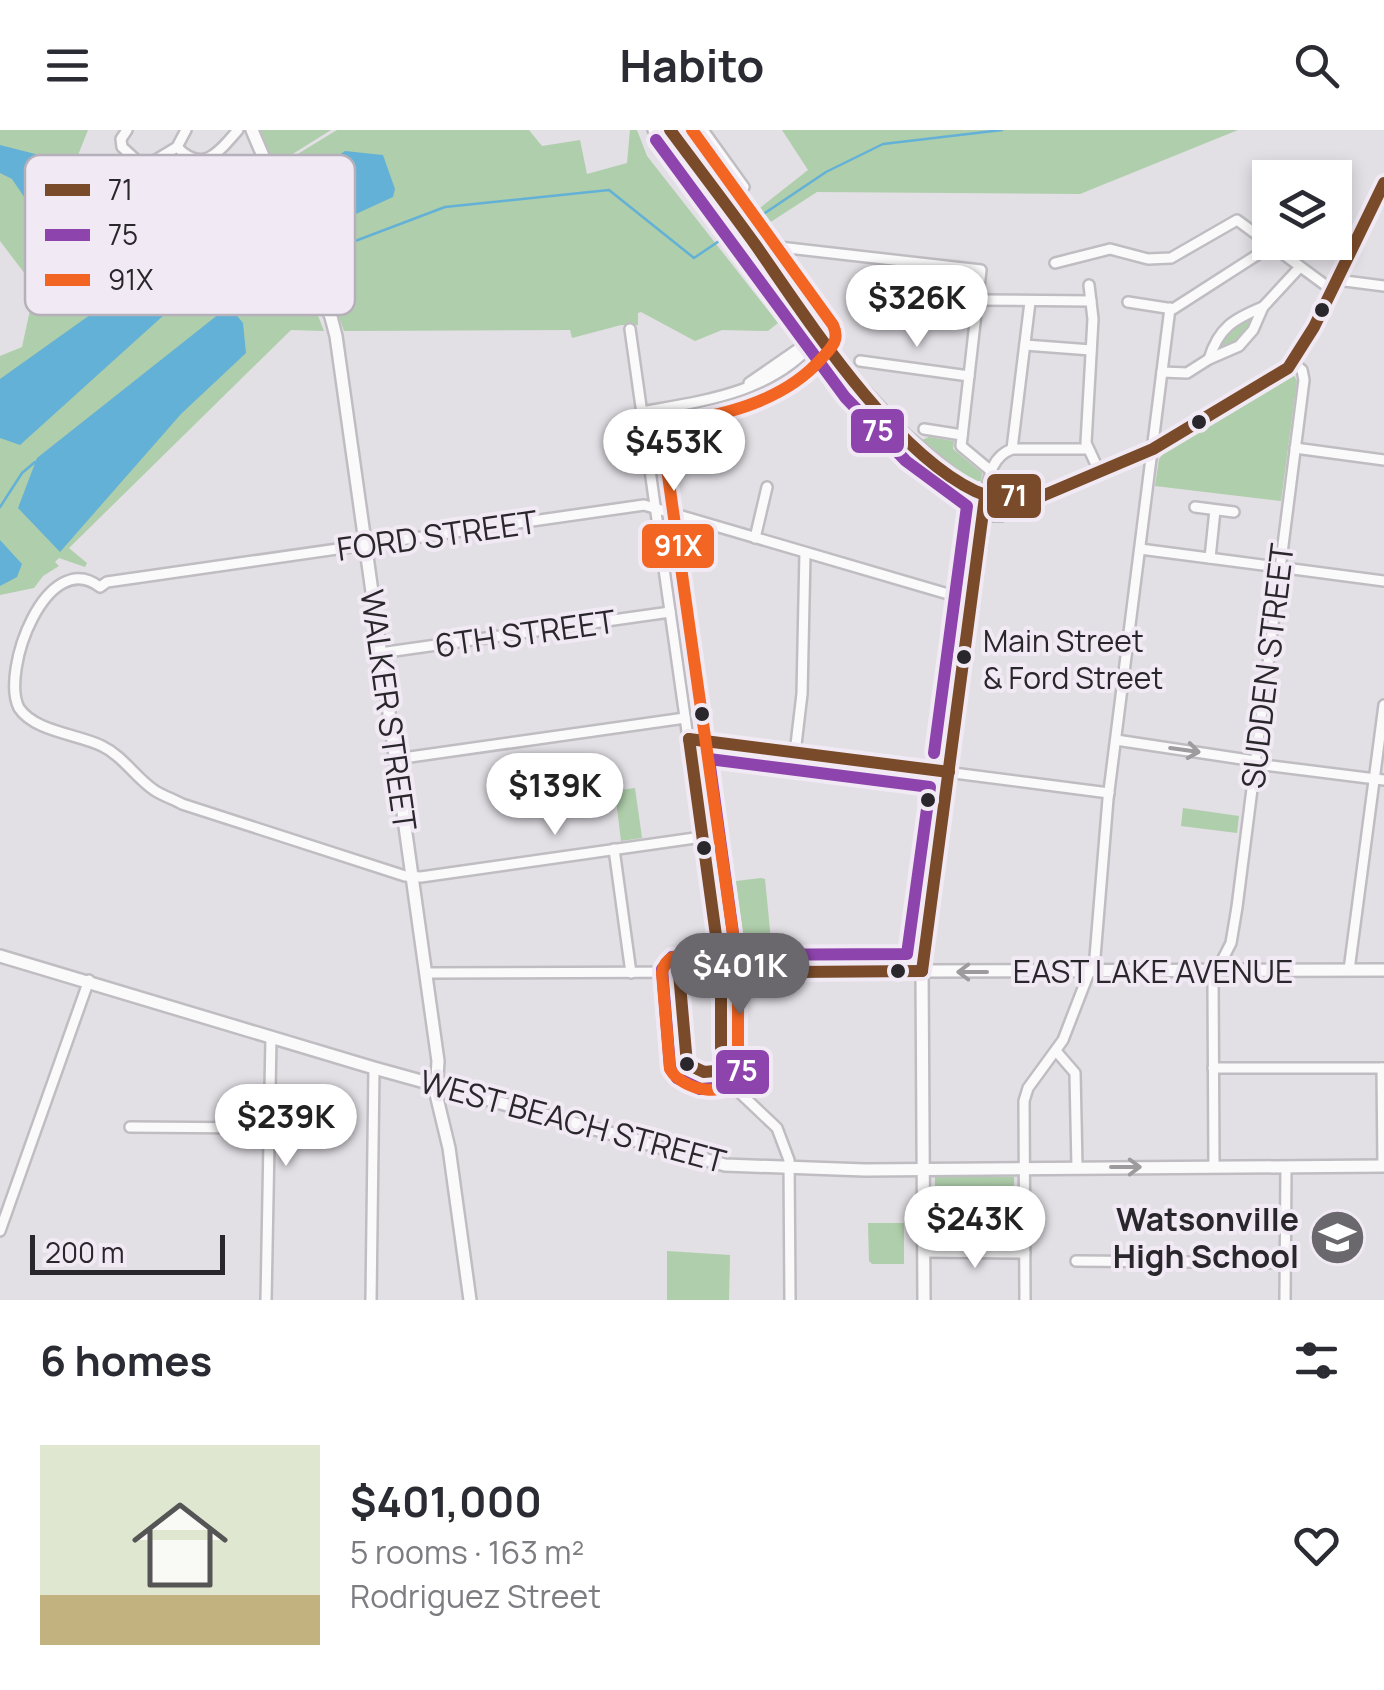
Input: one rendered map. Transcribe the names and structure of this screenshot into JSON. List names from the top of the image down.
{
  "streets": {
    "main road": ["WALKER STREET", "EAST LAKE AVENUE", "WEST BEACH STREET"],
    "street": ["FORD STREET", "6TH STREET", "SUDDEN STREET"]
  },
  "crossings": [
    ["FORD STREET", "WALKER STREET"],
    ["6TH STREET", "WALKER STREET"],
    ["SUDDEN STREET", "EAST LAKE AVENUE"],
    ["SUDDEN STREET", "WEST BEACH STREET"],
    ["WALKER STREET", "WEST BEACH STREET"]
  ],
  "one_way": ["EAST LAKE AVENUE"],
  "places": {
    "other": ["Main Street & Ford Street"],
    "school or university": ["Watsonville High School"]
  },
  "lines": ["transit line 71", "transit line 91X", "transit line 75"],
  "legend": ["71", "75", "91X"],
  "scale_bar": "200 m",
  "page": {
    "header": "Habito",
    "price": [
      "$326K",
      "$453K",
      "$139K",
      "$401K",
      "$239K",
      "$243K"
    ],
    "scale": "200 m",
    "heading": "6 homes",
    "list": [
      {
        "name": "$401,000",
        "note": "5 rooms · 163 m² · Rodriguez Street"
      }
    ]
  }
}
